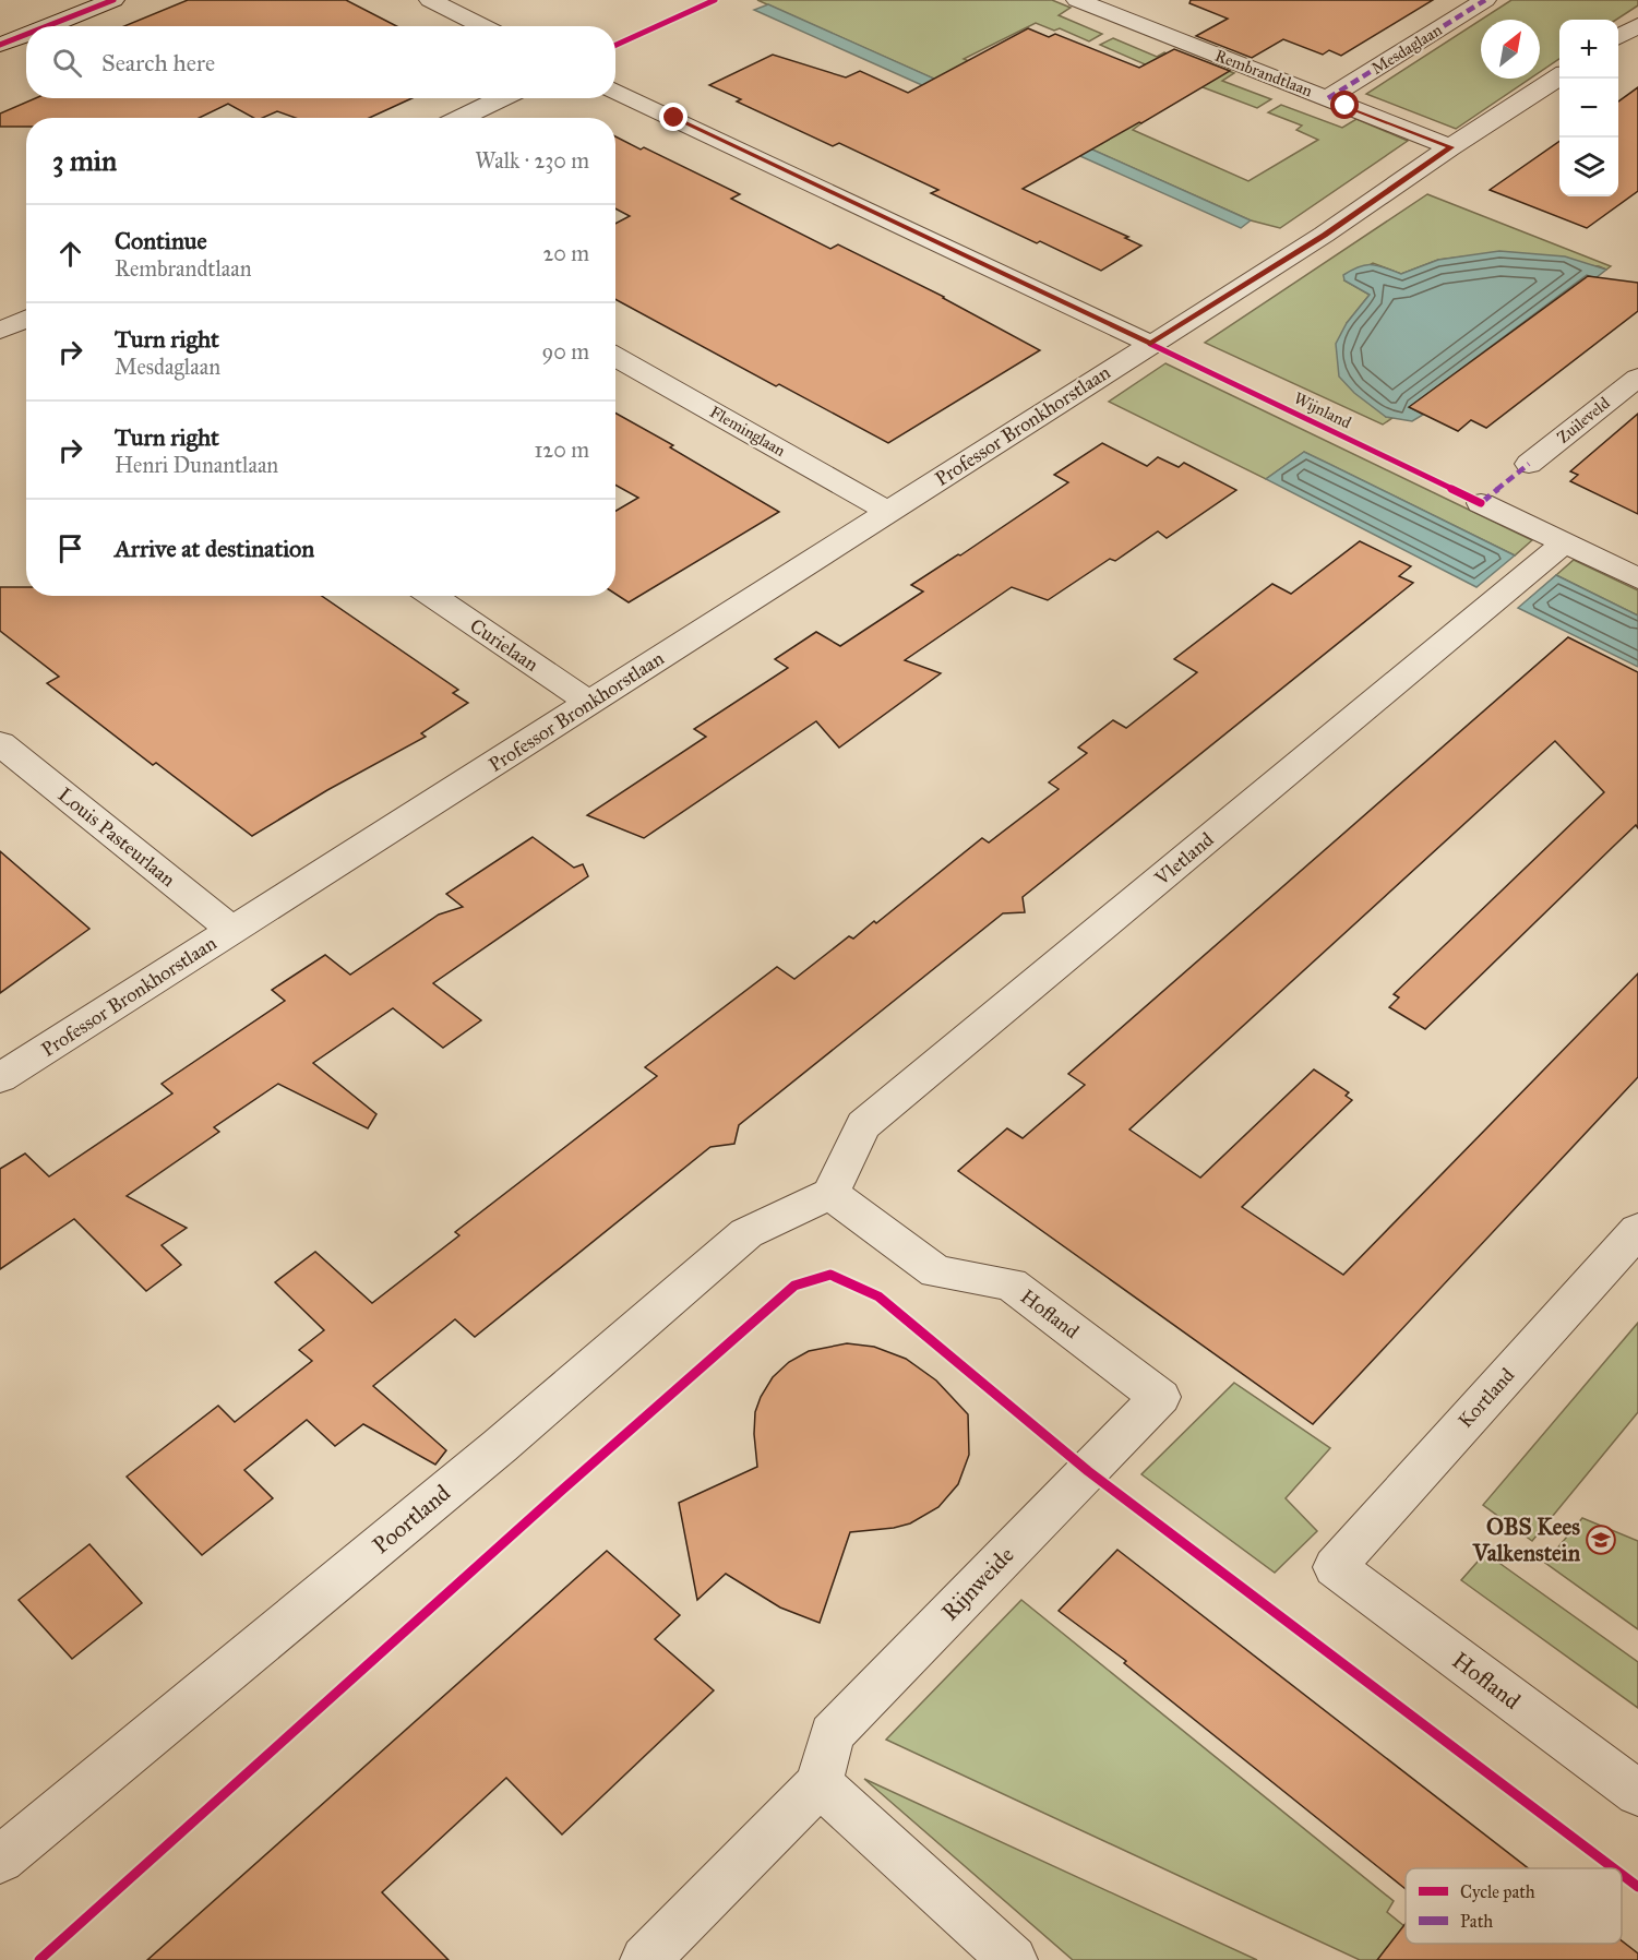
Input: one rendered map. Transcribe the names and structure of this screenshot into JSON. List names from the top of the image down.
{
  "streets": {
    "street": [
      "Mesdaglaan",
      "Rembrandtlaan",
      "Zuileveld",
      "Professor Bronkhorstlaan",
      "Fleminglaan",
      "Curielaan",
      "Louis Pasteurlaan",
      "Vletland",
      "Hofland",
      "Kortland",
      "Poortland",
      "Rijnweide"
    ],
    "cycle path": ["Wijnland"]
  },
  "crossings": [
    ["Mesdaglaan", "Rembrandtlaan"],
    ["Professor Bronkhorstlaan", "Fleminglaan"],
    ["Professor Bronkhorstlaan", "Curielaan"],
    ["Professor Bronkhorstlaan", "Louis Pasteurlaan"],
    ["Vletland", "Hofland"],
    ["Vletland", "Poortland"],
    ["Hofland", "Kortland"],
    ["Hofland", "Poortland"],
    ["Hofland", "Rijnweide"]
  ],
  "places": {
    "school or university": ["OBS Kees Valkenstein"]
  },
  "legend": ["Cycle path", "Path"],
  "north": "top right",
  "page": {
    "map_buttons": ["+", "−"],
    "search": "Search here",
    "heading": ["3 min", "Walk · 230 m"],
    "list": [
      ["Continue", "Rembrandtlaan", "20 m"],
      ["Turn right", "Mesdaglaan", "90 m"],
      ["Turn right", "Henri Dunantlaan", "120 m"],
      "Arrive at destination"
    ]
  }
}
